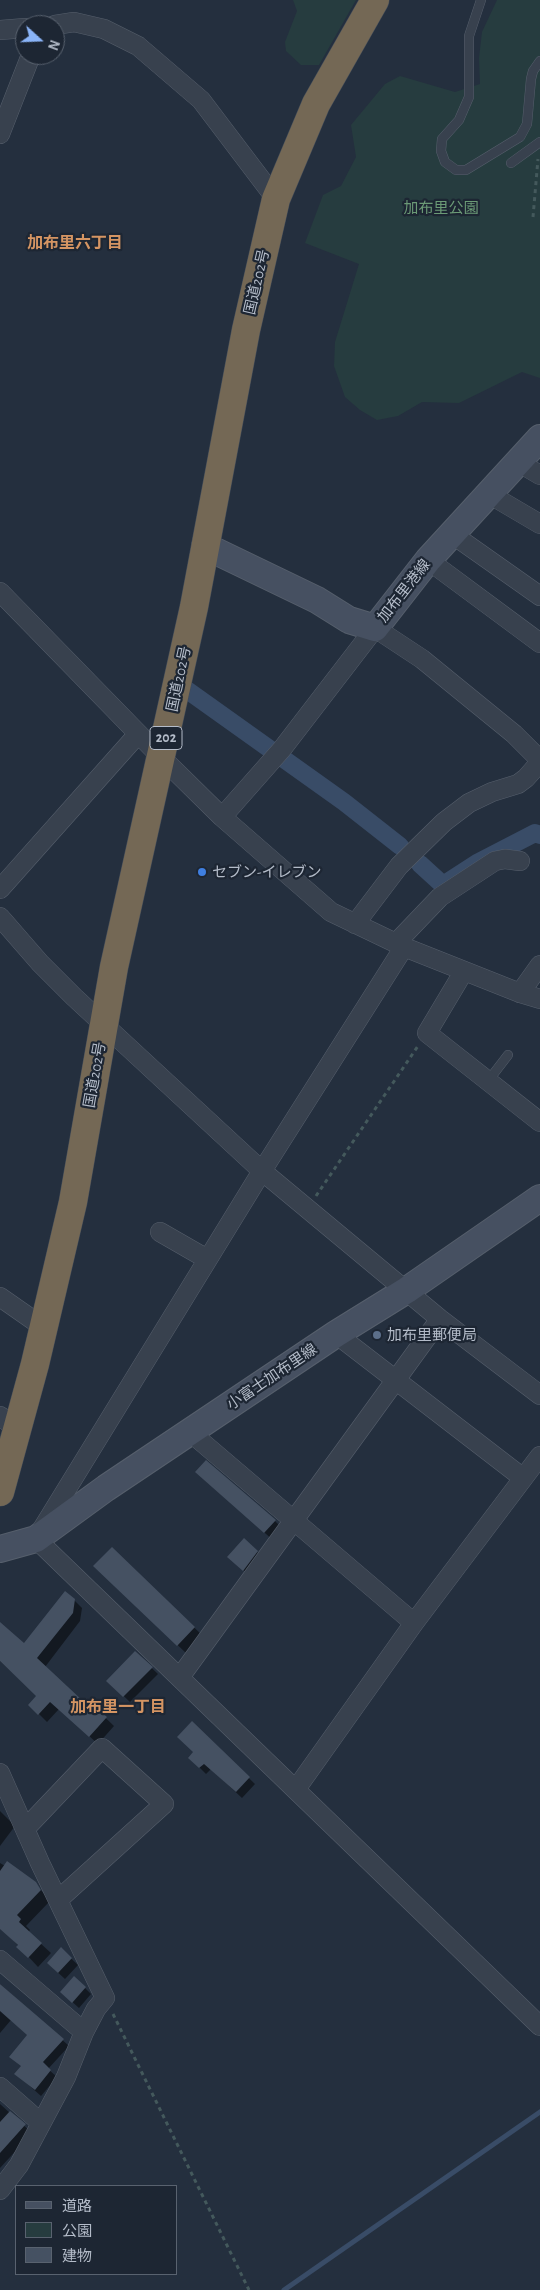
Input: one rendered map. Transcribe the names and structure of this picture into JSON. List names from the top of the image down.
{
  "streets": {
    "highway": ["国道202号", "202"],
    "main road": ["加布里港線", "小富士加布里線"]
  },
  "crossings": [
    ["国道202号", "加布里港線"]
  ],
  "districts": ["加布里六丁目", "加布里一丁目"],
  "parks": ["加布里公園"],
  "places": ["セブン-イレブン", "加布里郵便局"],
  "legend": ["道路", "公園", "建物"],
  "north": "right"
}
